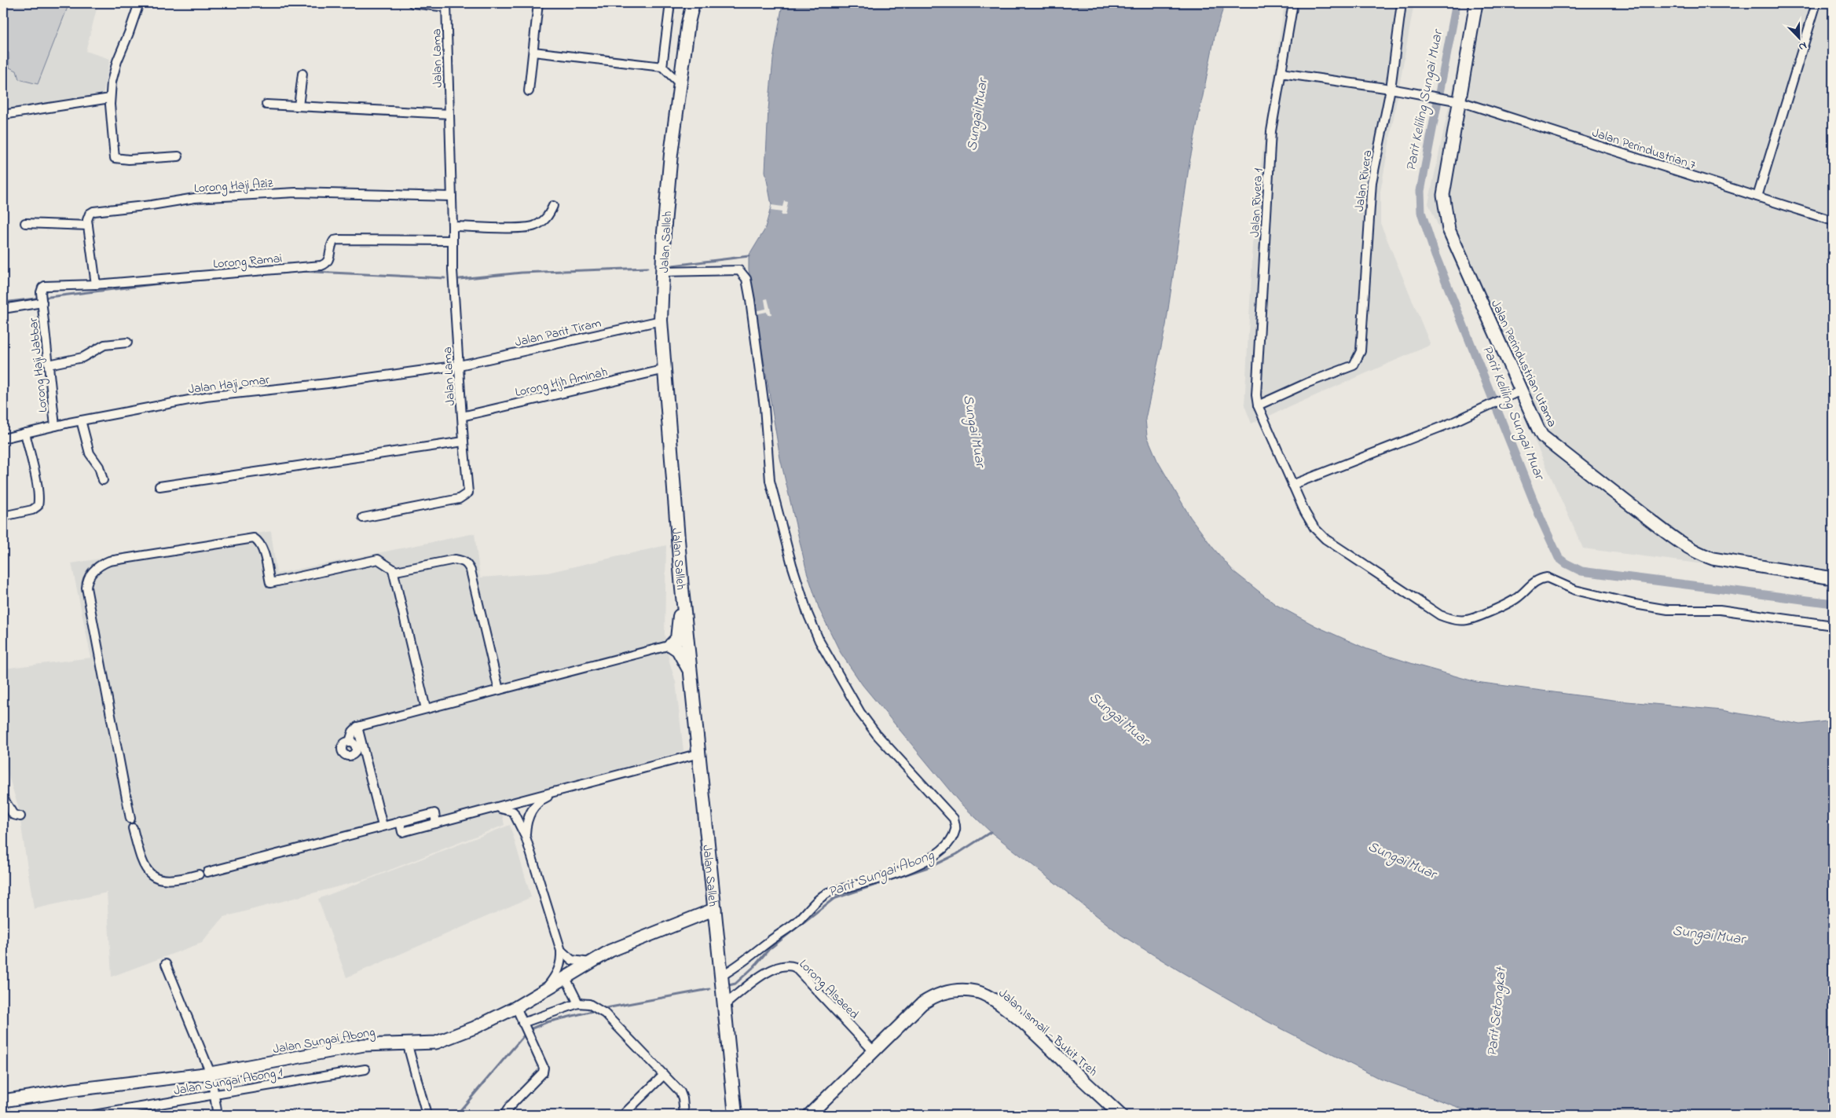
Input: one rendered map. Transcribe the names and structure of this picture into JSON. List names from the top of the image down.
{
  "streets": {
    "main road": ["Jalan Salleh"],
    "street": [
      "Jalan Lama",
      "Jalan Perindustrian 7",
      "Jalan Rivera",
      "Lorong Haji Aziz",
      "Jalan Rivera 1",
      "Lorong Ramai",
      "Jalan Parit Tiram",
      "Jalan Perindustrian Utama",
      "Lorong Haji Jabbar",
      "Lorong Hjh Aminah",
      "Jalan Haji Omar",
      "Lorong Alsaeed",
      "Jalan Ismail - Bukit Treh",
      "Jalan Sungai Abong",
      "Jalan Sungai Abong 1"
    ]
  },
  "crossings": [
    ["Jalan Lama", "Lorong Haji Aziz"],
    ["Jalan Lama", "Lorong Ramai"],
    ["Jalan Lama", "Jalan Parit Tiram"],
    ["Jalan Lama", "Lorong Hjh Aminah"],
    ["Jalan Lama", "Jalan Haji Omar"],
    ["Jalan Perindustrian 7", "Jalan Rivera"],
    ["Jalan Perindustrian 7", "Jalan Rivera 1"],
    ["Jalan Perindustrian 7", "Jalan Perindustrian Utama"],
    ["Jalan Rivera", "Jalan Rivera 1"],
    ["Jalan Salleh", "Jalan Parit Tiram"],
    ["Jalan Salleh", "Lorong Hjh Aminah"],
    ["Jalan Salleh", "Lorong Alsaeed"],
    ["Jalan Salleh", "Jalan Sungai Abong"],
    ["Lorong Ramai", "Lorong Haji Jabbar"],
    ["Jalan Parit Tiram", "Jalan Haji Omar"],
    ["Lorong Haji Jabbar", "Jalan Haji Omar"],
    ["Lorong Alsaeed", "Jalan Ismail - Bukit Treh"]
  ],
  "water": [
    "Parit Keliling Sungai Muar",
    "Sungai Muar",
    "Parit Sungai Abong",
    "Parit Setongkat"
  ],
  "north": "bottom right"
}
